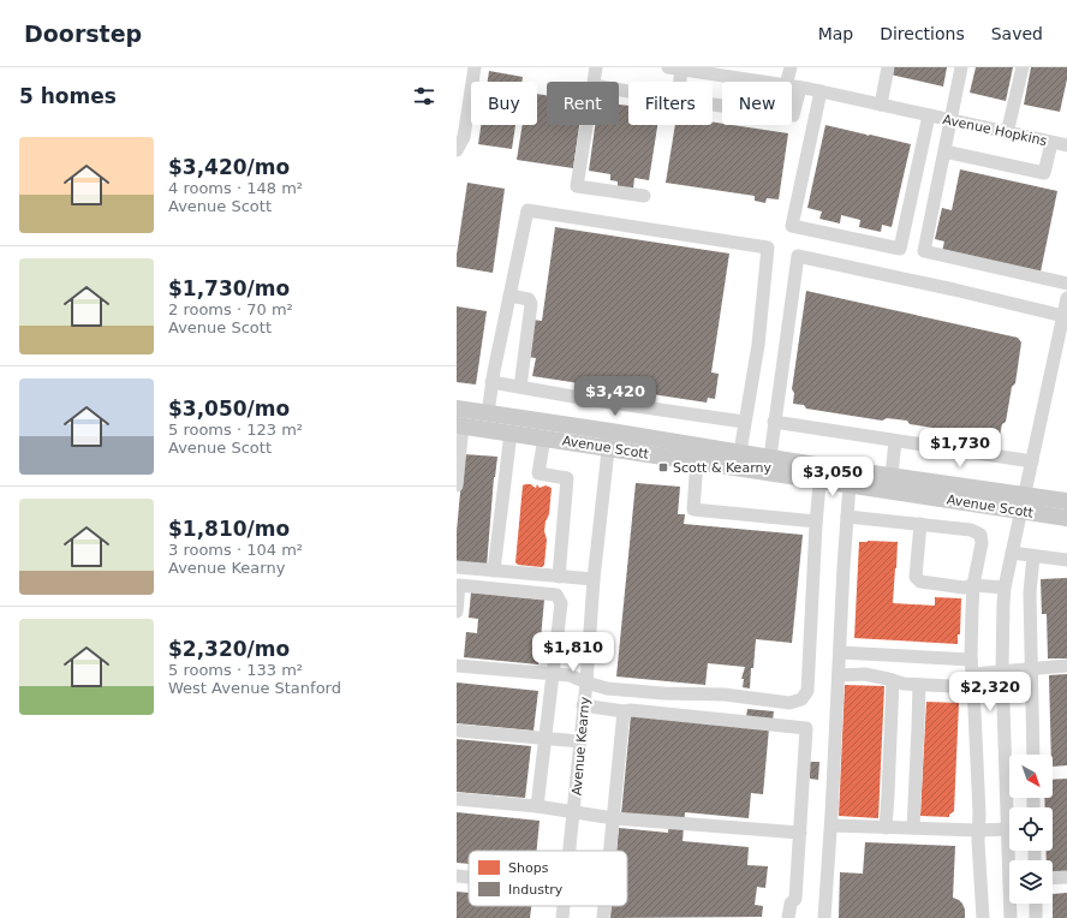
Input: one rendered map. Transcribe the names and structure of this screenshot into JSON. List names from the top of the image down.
{
  "streets": {
    "main road": ["Avenue Scott"],
    "street": ["Avenue Hopkins", "Avenue Kearny"]
  },
  "crossings": [
    ["Avenue Scott", "Avenue Kearny"]
  ],
  "places": {
    "transit": ["Scott & Kearny"]
  },
  "legend": ["Shops", "Industry"],
  "north": "bottom right",
  "page": {
    "header": "Doorstep",
    "nav": ["Map", "Directions", "Saved"],
    "heading": "5 homes",
    "chip": [
      "Buy",
      "Rent",
      "Filters",
      "New"
    ],
    "list": [
      {
        "name": "$3,420/mo",
        "note": "4 rooms · 148 m² · Avenue Scott"
      },
      {
        "name": "$1,730/mo",
        "note": "2 rooms · 70 m² · Avenue Scott"
      },
      {
        "name": "$3,050/mo",
        "note": "5 rooms · 123 m² · Avenue Scott"
      },
      {
        "name": "$1,810/mo",
        "note": "3 rooms · 104 m² · Avenue Kearny"
      },
      {
        "name": "$2,320/mo",
        "note": "5 rooms · 133 m² · West Avenue Stanford"
      }
    ],
    "price": [
      "$3,420",
      "$1,730",
      "$3,050",
      "$1,810",
      "$2,320"
    ]
  }
}
